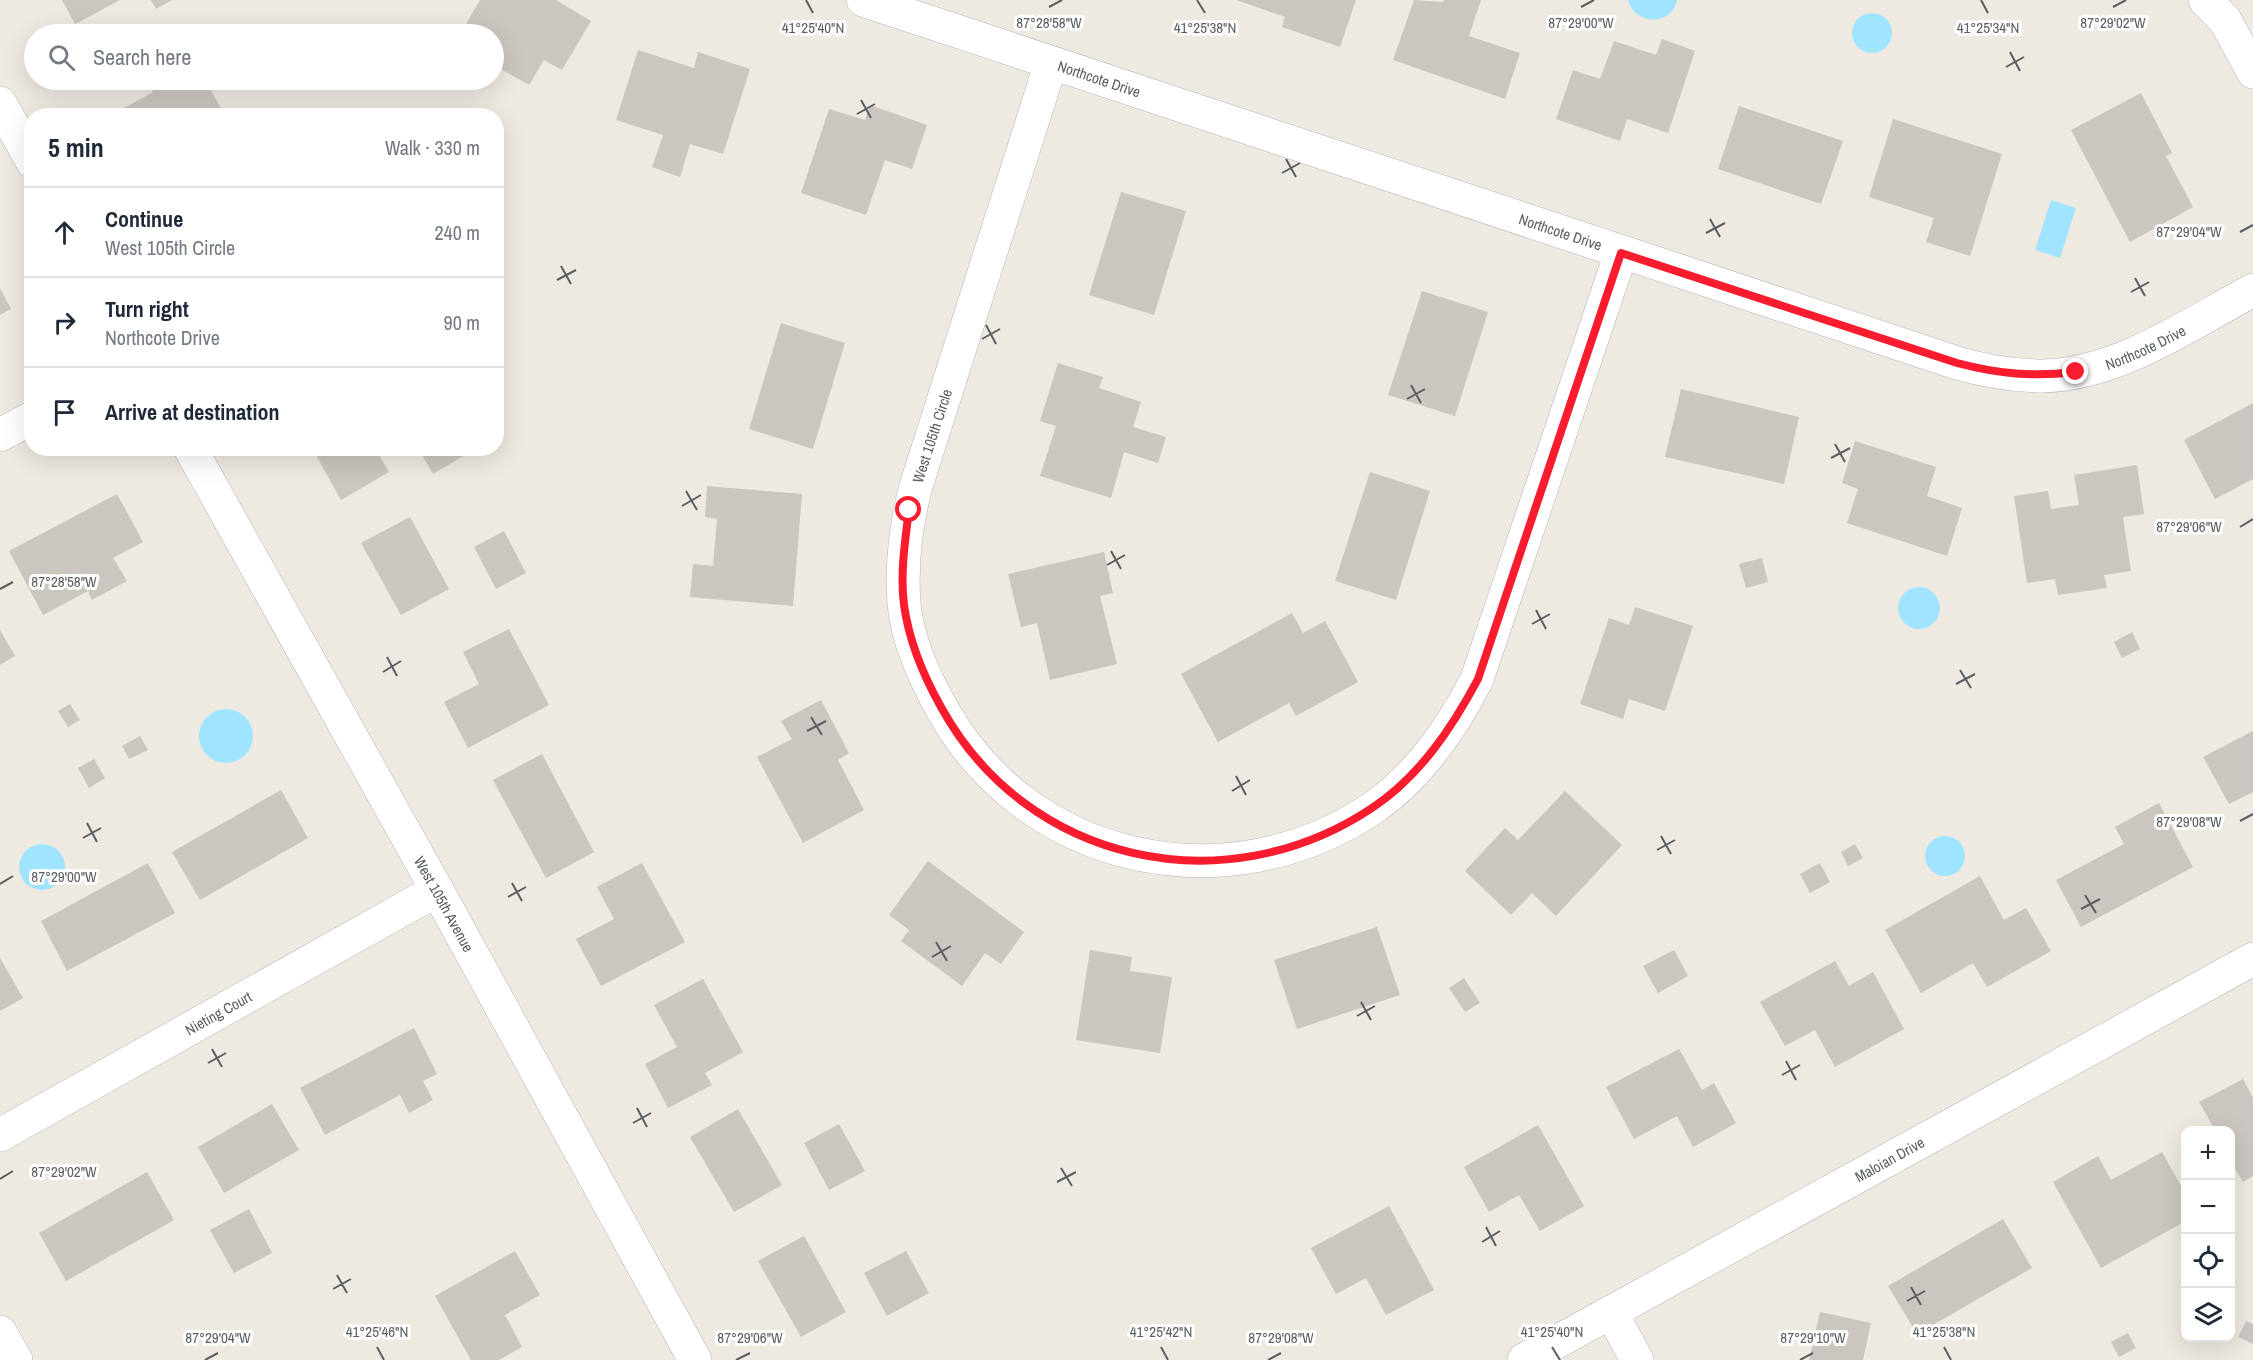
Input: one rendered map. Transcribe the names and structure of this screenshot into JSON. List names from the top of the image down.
{
  "streets": {
    "street": [
      "Northcote Drive",
      "West 105th Circle",
      "West 105th Avenue",
      "Nieting Court",
      "Maloian Drive"
    ]
  },
  "crossings": [
    ["Northcote Drive", "West 105th Circle"],
    ["West 105th Avenue", "Nieting Court"]
  ],
  "page": {
    "search": "Search here",
    "heading": ["5 min", "Walk · 330 m"],
    "list": [
      ["Continue", "West 105th Circle", "240 m"],
      ["Turn right", "Northcote Drive", "90 m"],
      "Arrive at destination"
    ],
    "map_buttons": ["+", "−"]
  },
  "coordinates": [
    "87°29'02\"W",
    "87°28'58\"W",
    "87°29'00\"W",
    "41°25'40\"N",
    "41°25'38\"N",
    "41°25'34\"N",
    "87°29'04\"W",
    "87°29'06\"W",
    "87°29'08\"W",
    "41°25'46\"N",
    "41°25'42\"N",
    "87°29'10\"W"
  ]
}
